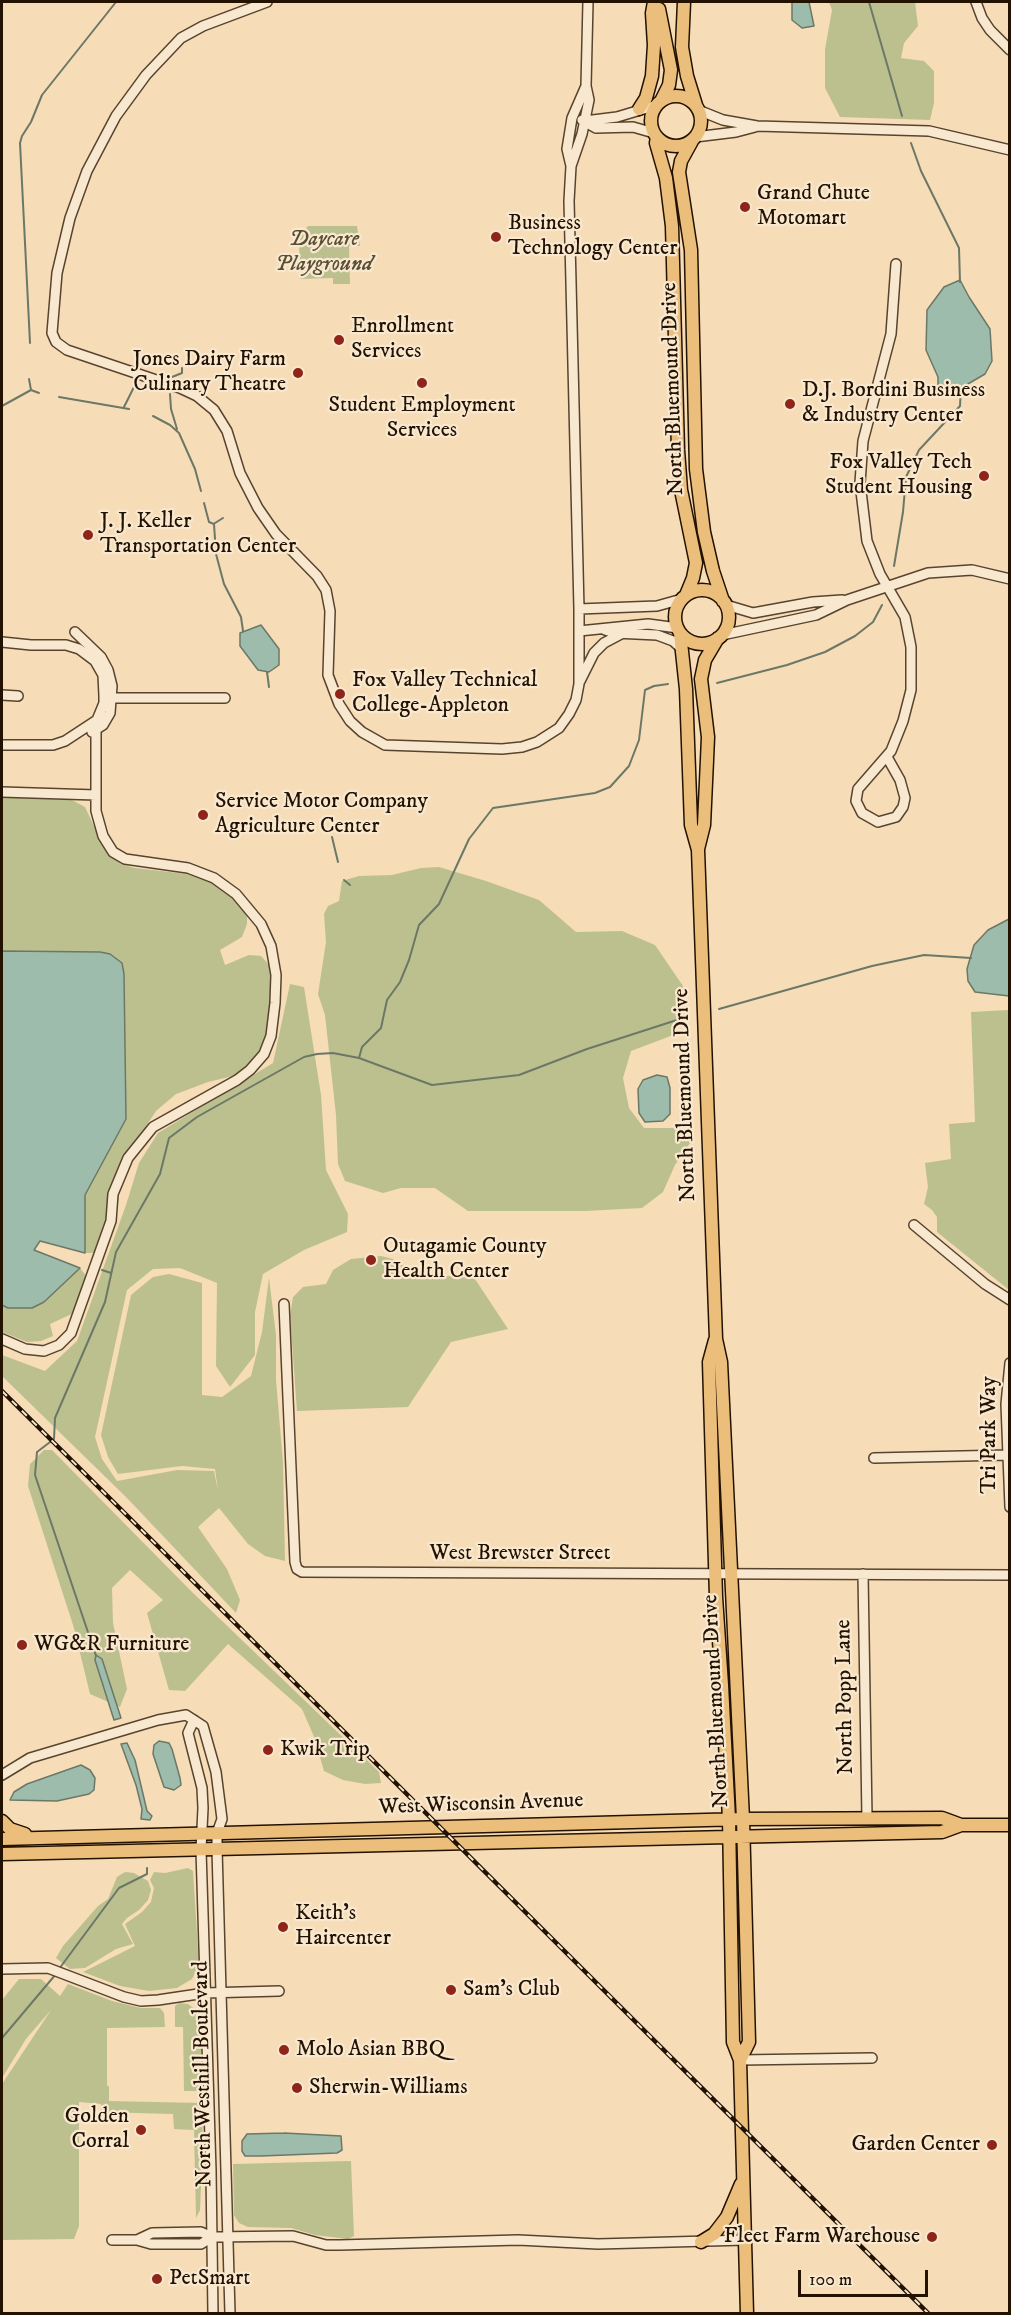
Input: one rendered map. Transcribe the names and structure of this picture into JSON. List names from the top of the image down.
{
  "streets": {
    "main road": ["North Bluemound Drive", "West Wisconsin Avenue"],
    "street": [
      "Tri Park Way",
      "West Brewster Street",
      "North Popp Lane",
      "North Westhill Boulevard"
    ]
  },
  "crossings": [
    ["North Bluemound Drive", "West Brewster Street"],
    ["North Bluemound Drive", "West Wisconsin Avenue"],
    ["West Brewster Street", "North Popp Lane"],
    ["North Popp Lane", "West Wisconsin Avenue"],
    ["West Wisconsin Avenue", "North Westhill Boulevard"]
  ],
  "parks": ["Daycare Playground"],
  "places": [
    "Grand Chute Motomart",
    "Business Technology Center",
    "Enrollment Services",
    "Jones Dairy Farm Culinary Theatre",
    "Student Employment Services",
    "D.J. Bordini Business & Industry Center",
    "Fox Valley Tech Student Housing",
    "J. J. Keller Transportation Center",
    "Fox Valley Technical College-Appleton",
    "Service Motor Company Agriculture Center",
    "Outagamie County Health Center",
    "WG&R Furniture",
    "Kwik Trip",
    "Keith's Haircenter",
    "Sam's Club",
    "Molo Asian BBQ",
    "Sherwin-Williams",
    "Golden Corral",
    "Garden Center",
    "Fleet Farm Warehouse",
    "PetSmart"
  ],
  "scale_bar": "100 m"
}
